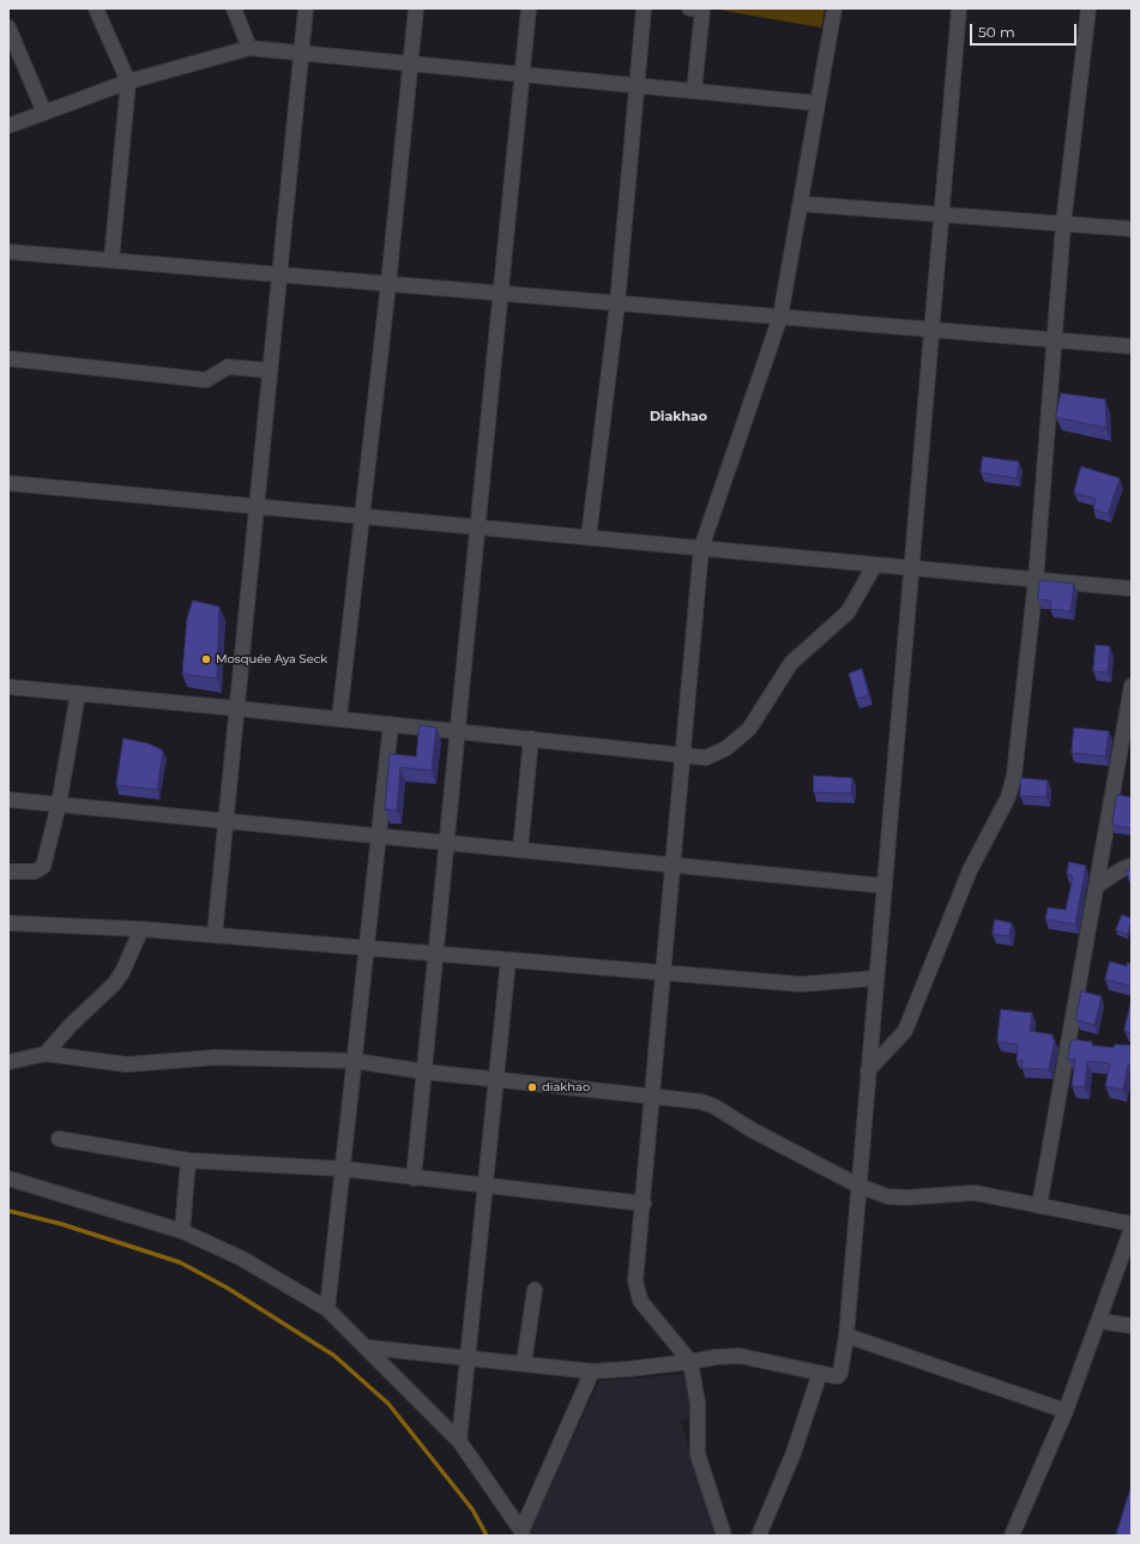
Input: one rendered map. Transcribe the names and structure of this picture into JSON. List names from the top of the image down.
{
  "districts": ["Diakhao"],
  "places": ["Mosquée Aya Seck", "diakhao"],
  "scale_bar": "50 m"
}
